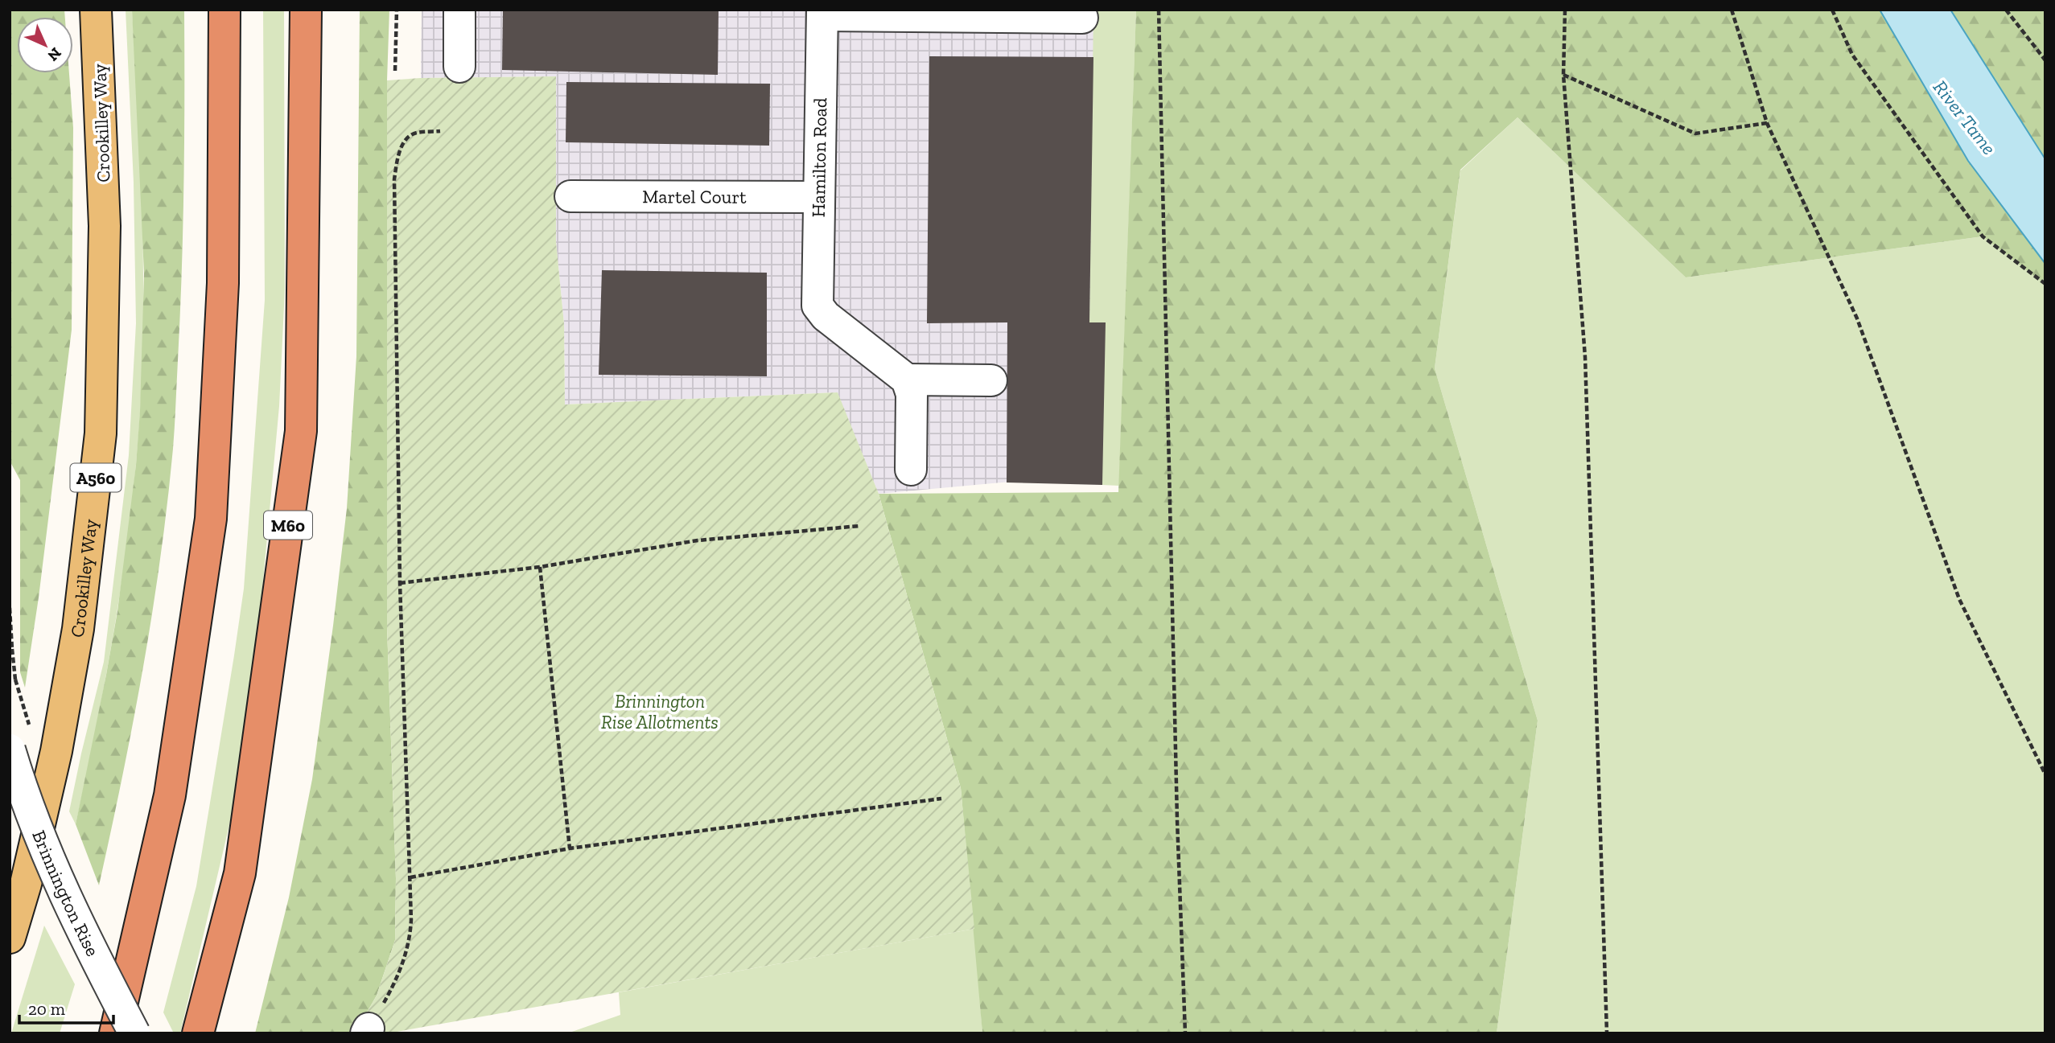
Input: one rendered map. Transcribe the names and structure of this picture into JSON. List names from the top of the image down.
{
  "streets": {
    "highway": ["M60"],
    "main road": ["Crookilley Way", "A560"],
    "street": ["Hamilton Road", "Martel Court", "Brinnington Rise"]
  },
  "crossings": [
    ["Hamilton Road", "Martel Court"]
  ],
  "water": ["River Tame"],
  "parks": ["Brinnington Rise Allotments"],
  "scale_bar": "20 m",
  "north": "bottom right"
}
